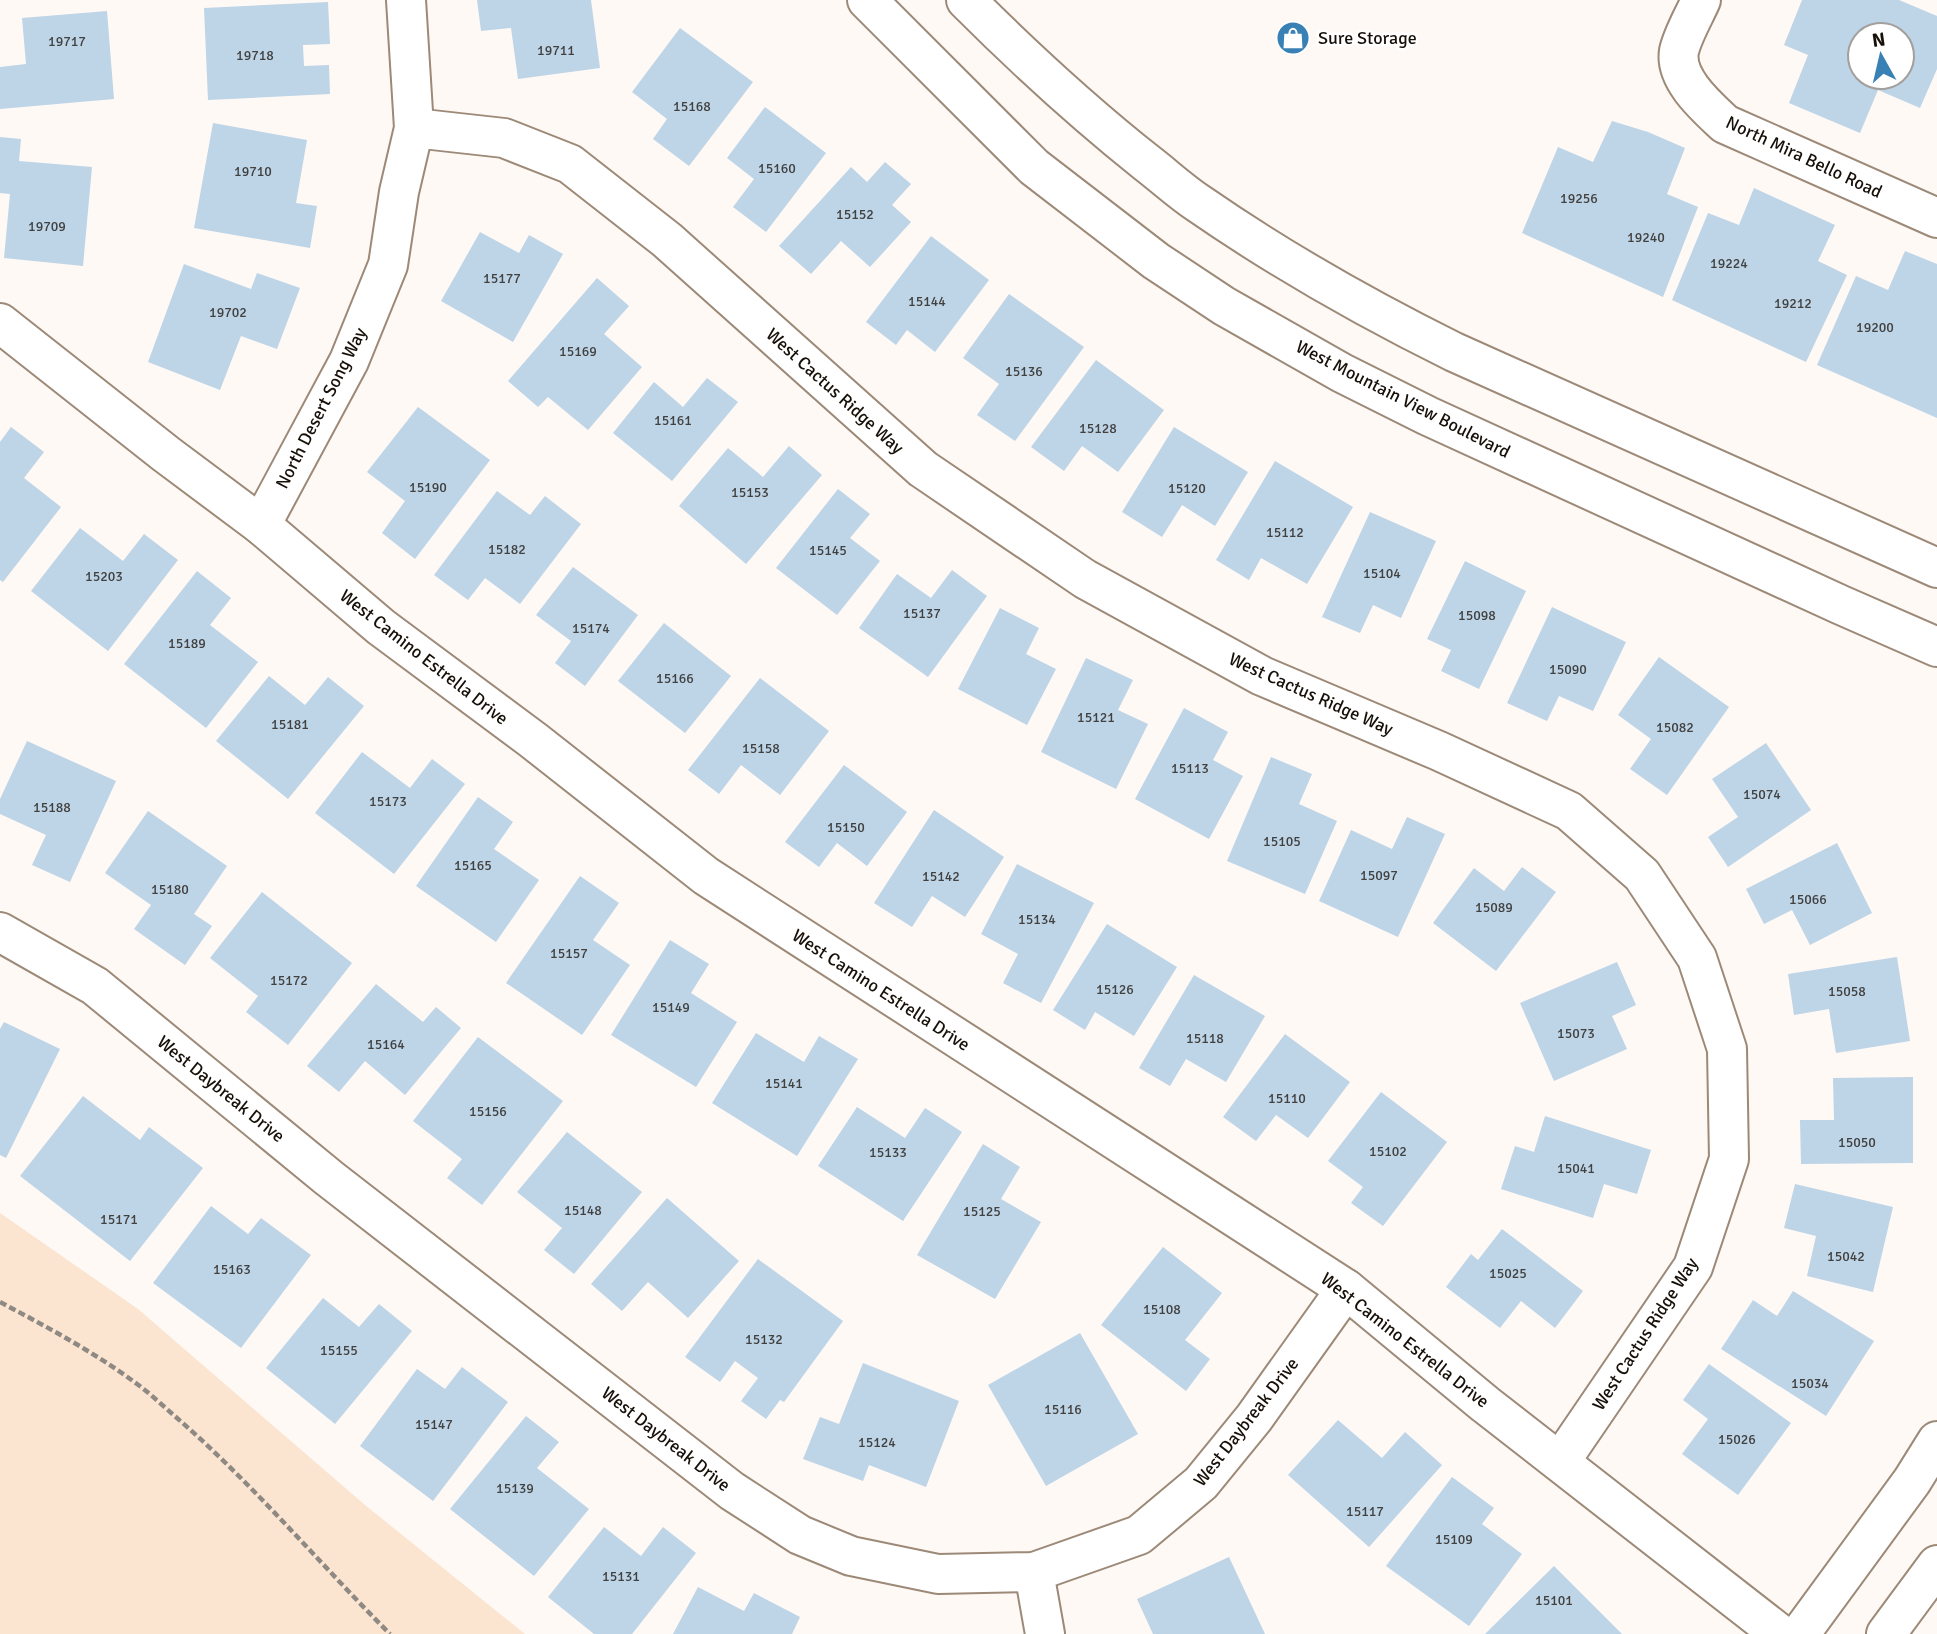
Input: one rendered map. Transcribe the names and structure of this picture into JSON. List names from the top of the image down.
{
  "streets": {
    "street": [
      "North Mira Bello Road",
      "West Cactus Ridge Way",
      "West Mountain View Boulevard",
      "North Desert Song Way",
      "West Camino Estrella Drive",
      "West Daybreak Drive"
    ]
  },
  "crossings": [
    ["West Cactus Ridge Way", "North Desert Song Way"],
    ["West Cactus Ridge Way", "West Camino Estrella Drive"],
    ["North Desert Song Way", "West Camino Estrella Drive"],
    ["West Camino Estrella Drive", "West Daybreak Drive"]
  ],
  "places": {
    "shop": ["Sure Storage"]
  },
  "house_numbers": [
    "19717",
    "19711",
    "19718",
    "15168",
    "15160",
    "19710",
    "19256",
    "15152",
    "19709",
    "19240",
    "19224",
    "15177",
    "15144",
    "19212",
    "19702",
    "19200",
    "15169",
    "15136",
    "15161",
    "15128",
    "15190",
    "15120",
    "15153",
    "15112",
    "15182",
    "15145",
    "15104",
    "15203",
    "15137",
    "15098",
    "15174",
    "15189",
    "15090",
    "15166",
    "15121",
    "15181",
    "15082",
    "15158",
    "15113",
    "15074",
    "15173",
    "15188",
    "15150",
    "15105",
    "15165",
    "15097",
    "15142",
    "15180",
    "15066",
    "15089",
    "15134",
    "15157",
    "15172",
    "15126",
    "15058",
    "15149",
    "15073",
    "15118",
    "15164",
    "15141",
    "15110",
    "15156",
    "15050",
    "15102",
    "15133",
    "15041",
    "15148",
    "15125",
    "15171",
    "15042",
    "15163",
    "15025",
    "15108",
    "15132",
    "15155",
    "15034",
    "15116",
    "15147",
    "15026",
    "15124",
    "15139",
    "15117",
    "15109",
    "15131",
    "15101"
  ],
  "north": "top"
}
